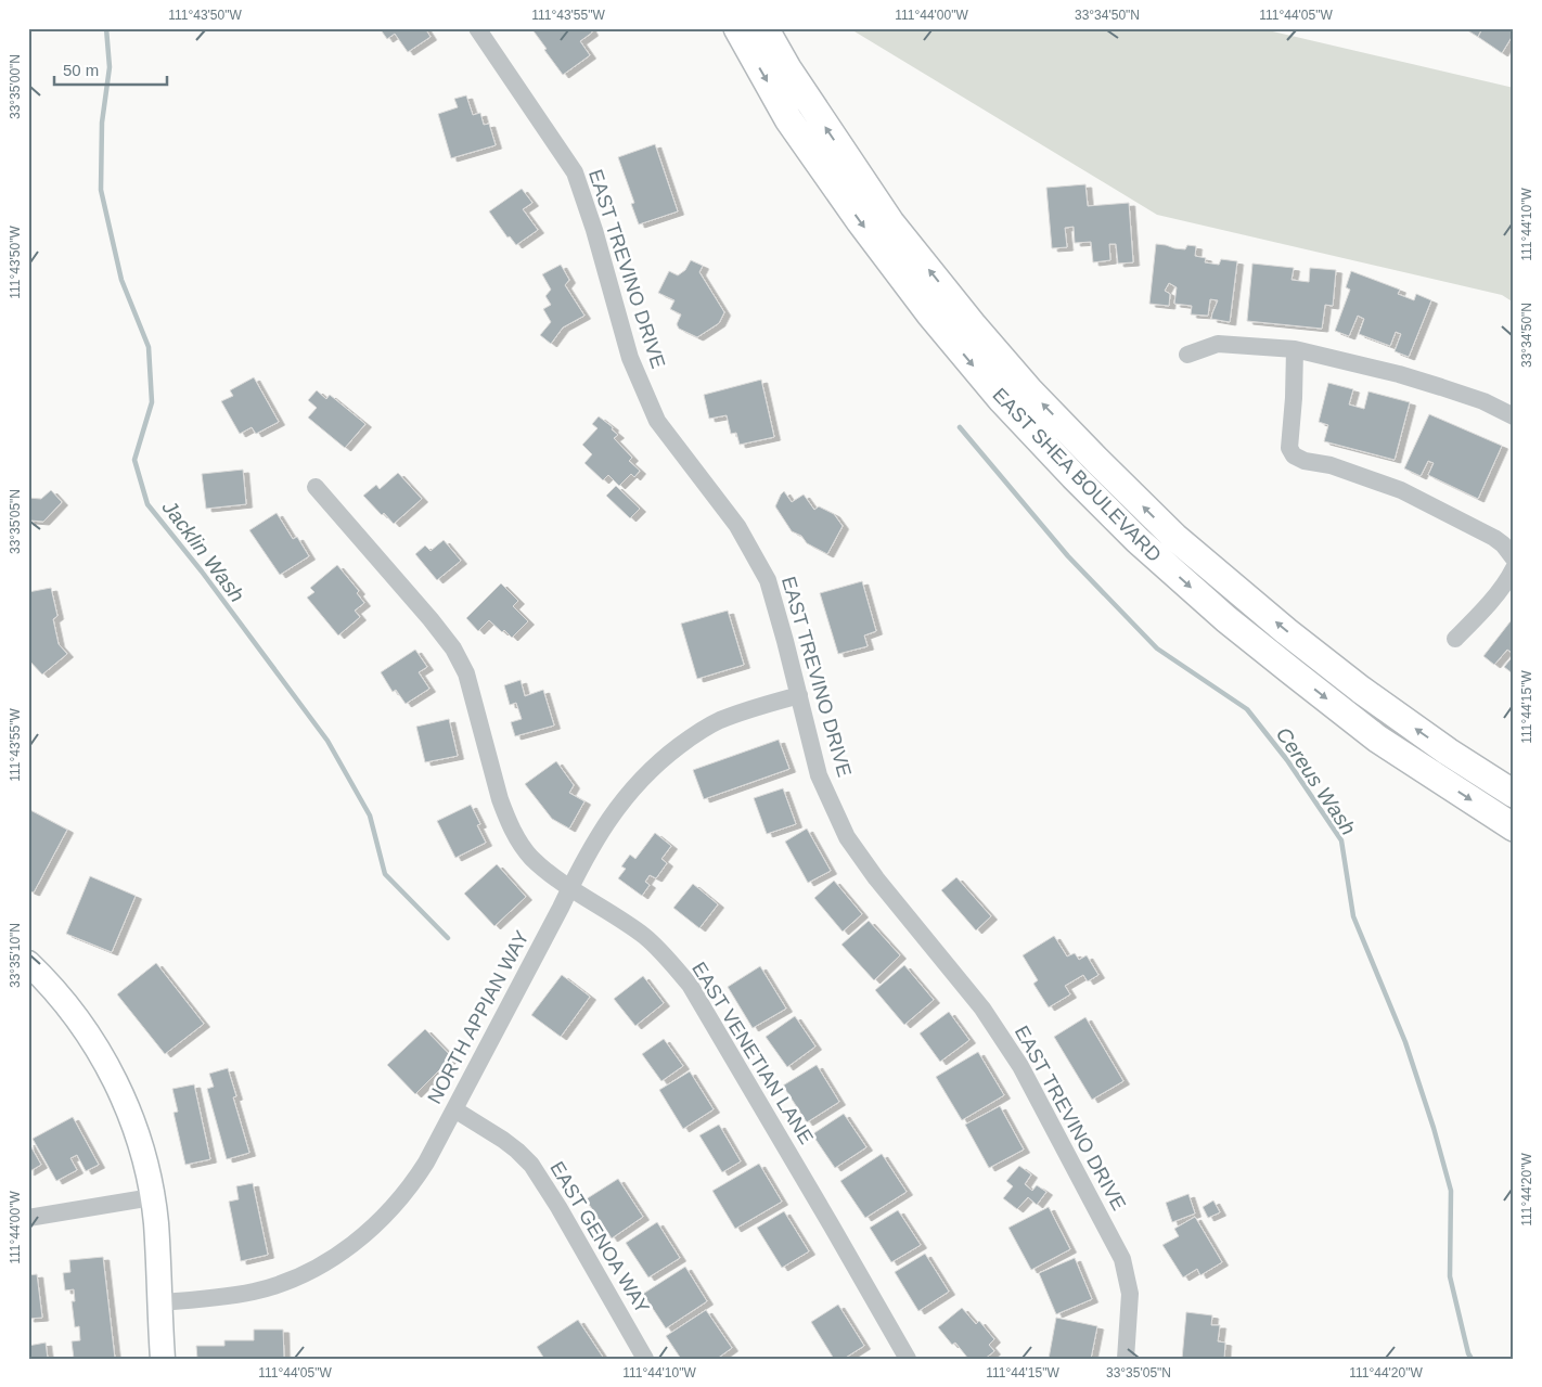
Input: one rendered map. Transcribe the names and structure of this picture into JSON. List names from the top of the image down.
{
  "streets": {
    "main road": ["EAST SHEA BOULEVARD"],
    "street": [
      "EAST TREVINO DRIVE",
      "NORTH APPIAN WAY",
      "EAST VENETIAN LANE",
      "EAST GENOA WAY"
    ]
  },
  "crossings": [
    ["EAST TREVINO DRIVE", "NORTH APPIAN WAY"],
    ["NORTH APPIAN WAY", "EAST VENETIAN LANE"],
    ["NORTH APPIAN WAY", "EAST GENOA WAY"]
  ],
  "water": ["Jacklin Wash", "Cereus Wash"],
  "scale_bar": "50 m",
  "coordinates": [
    "111°43'50\"W",
    "111°43'55\"W",
    "111°44'00\"W",
    "33°34'50\"N",
    "111°44'05\"W",
    "33°35'00\"N",
    "111°44'10\"W",
    "33°35'05\"N",
    "111°44'15\"W",
    "33°35'10\"N",
    "111°44'20\"W"
  ]
}
